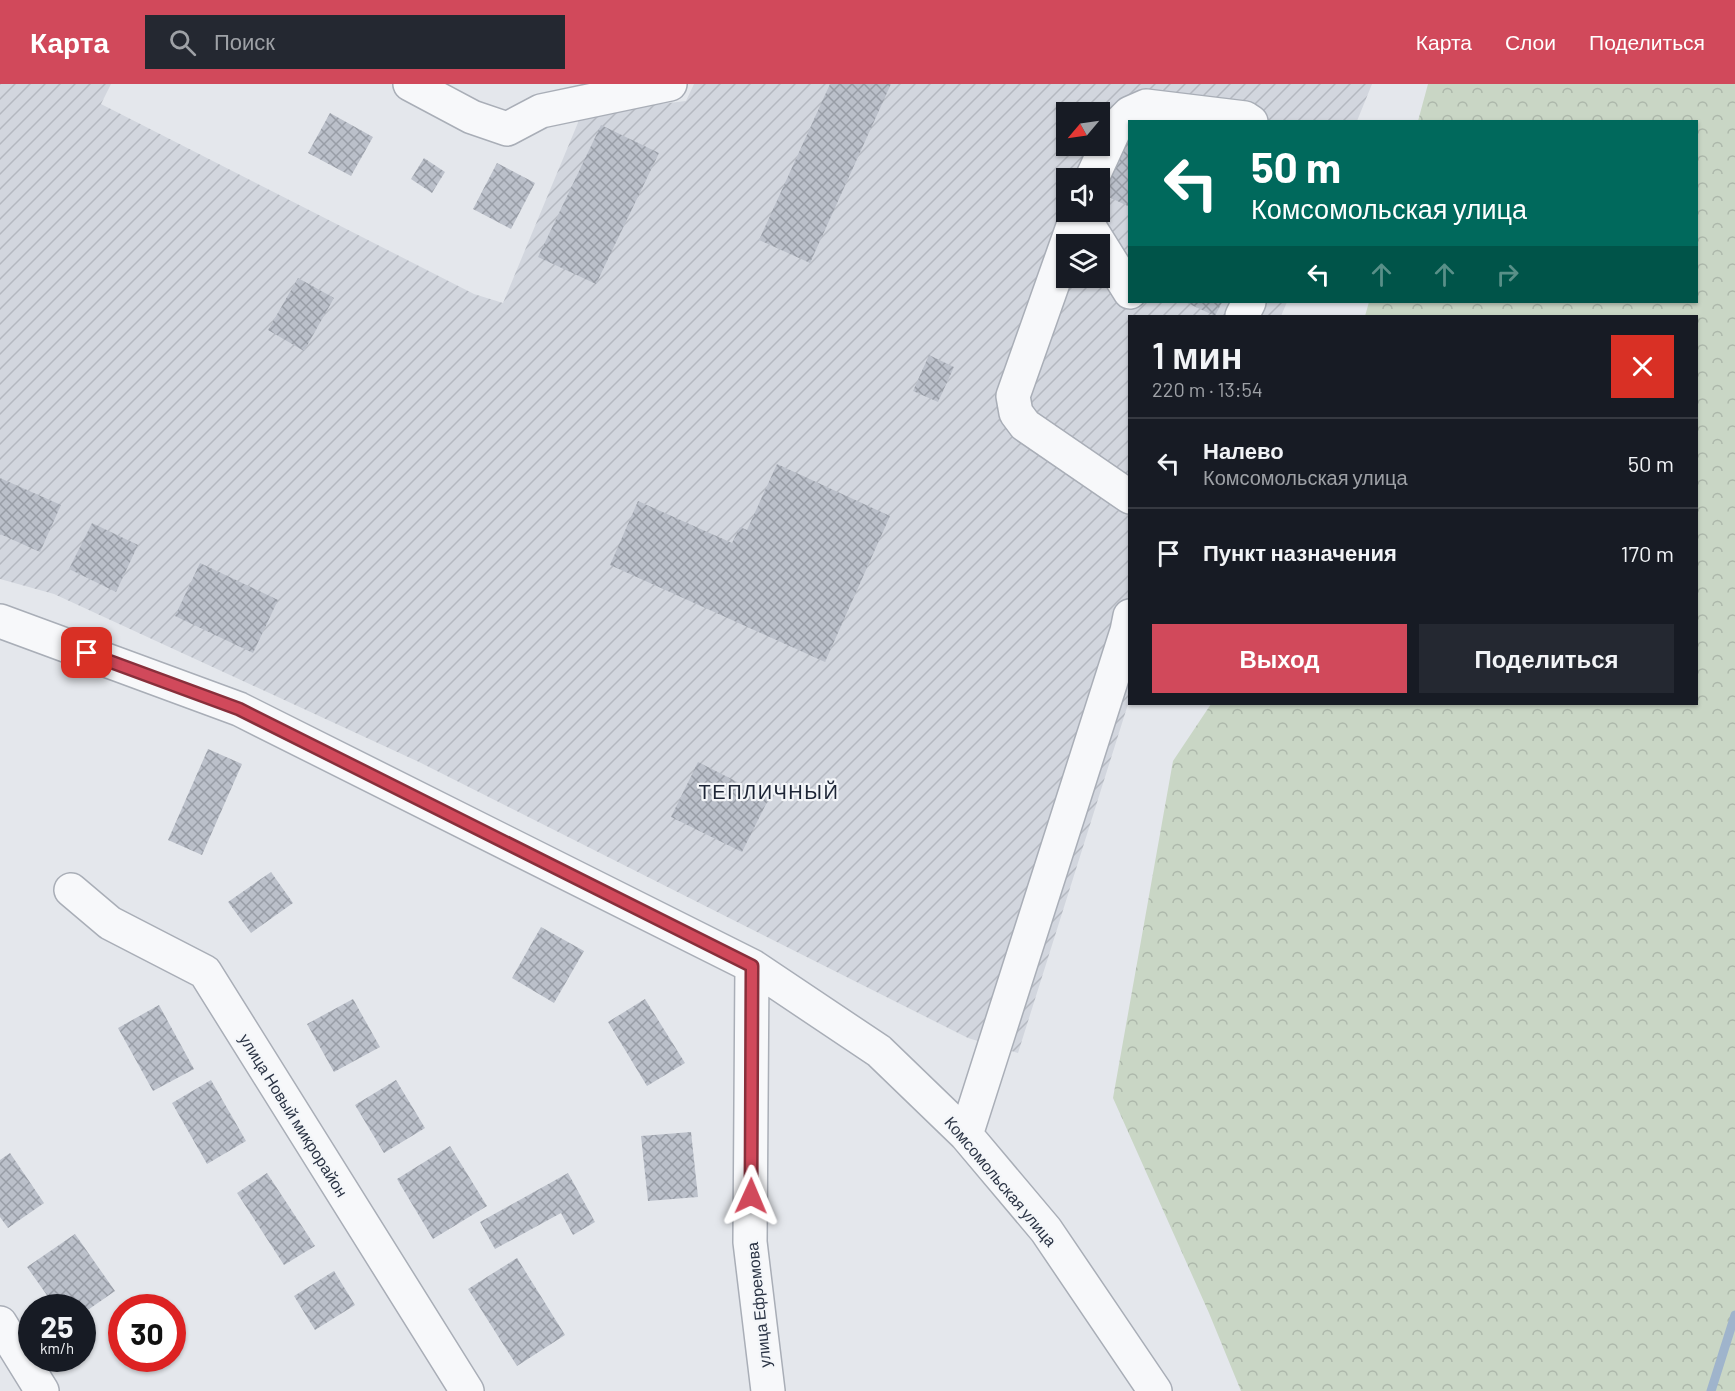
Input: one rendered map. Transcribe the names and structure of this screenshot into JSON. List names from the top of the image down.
{
  "streets": {
    "street": ["улица Новый микрорайон", "Комсомольская улица", "улица Ефремова"]
  },
  "crossings": [
    ["Комсомольская улица", "улица Ефремова"]
  ],
  "districts": ["ТЕПЛИЧНЫЙ"],
  "north": "bottom left",
  "page": {
    "header": "Карта",
    "search": "Поиск",
    "nav": ["Карта", "Слои", "Поделиться"],
    "turn": ["50 m", "Комсомольская улица"],
    "heading": ["1 мин", "220 m · 13:54"],
    "list": [
      {
        "name": "Налево",
        "note": "Комсомольская улица",
        "value": "50 m"
      },
      {
        "name": "Пункт назначения",
        "value": "170 m"
      }
    ],
    "buttons": ["Выход", "Поделиться"],
    "speed": "25 km/h",
    "limit": "30"
  }
}
